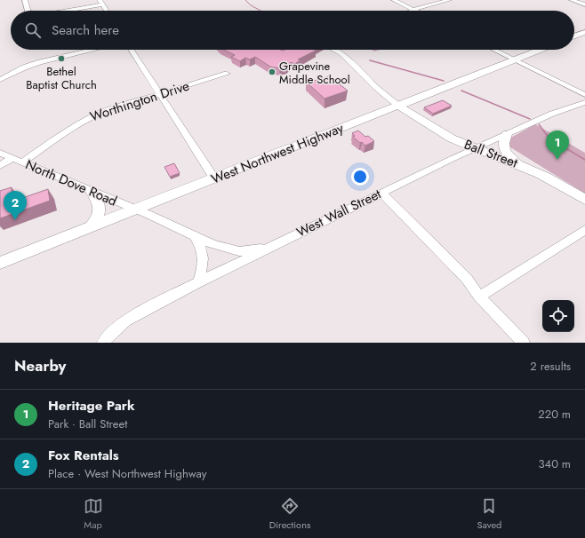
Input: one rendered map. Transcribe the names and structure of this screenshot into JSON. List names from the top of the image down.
{
  "streets": {
    "main road": ["West Northwest Highway", "Ball Street"],
    "street": ["Worthington Drive", "North Dove Road", "West Wall Street"]
  },
  "crossings": [
    ["Worthington Drive", "North Dove Road"],
    ["West Northwest Highway", "Ball Street"],
    ["West Northwest Highway", "North Dove Road"],
    ["Ball Street", "West Wall Street"],
    ["North Dove Road", "West Wall Street"]
  ],
  "places": ["Bethel Baptist Church", "Grapevine Middle School"],
  "page": {
    "search": "Search here",
    "pins": ["1", "2"],
    "heading": ["Nearby", "2 results"],
    "list": [
      {
        "mark": "1",
        "name": "Heritage Park",
        "note": "Park · Ball Street",
        "value": "220 m"
      },
      {
        "mark": "2",
        "name": "Fox Rentals",
        "note": "Place · West Northwest Highway",
        "value": "340 m"
      }
    ],
    "nav": ["Map", "Directions", "Saved"]
  }
}
